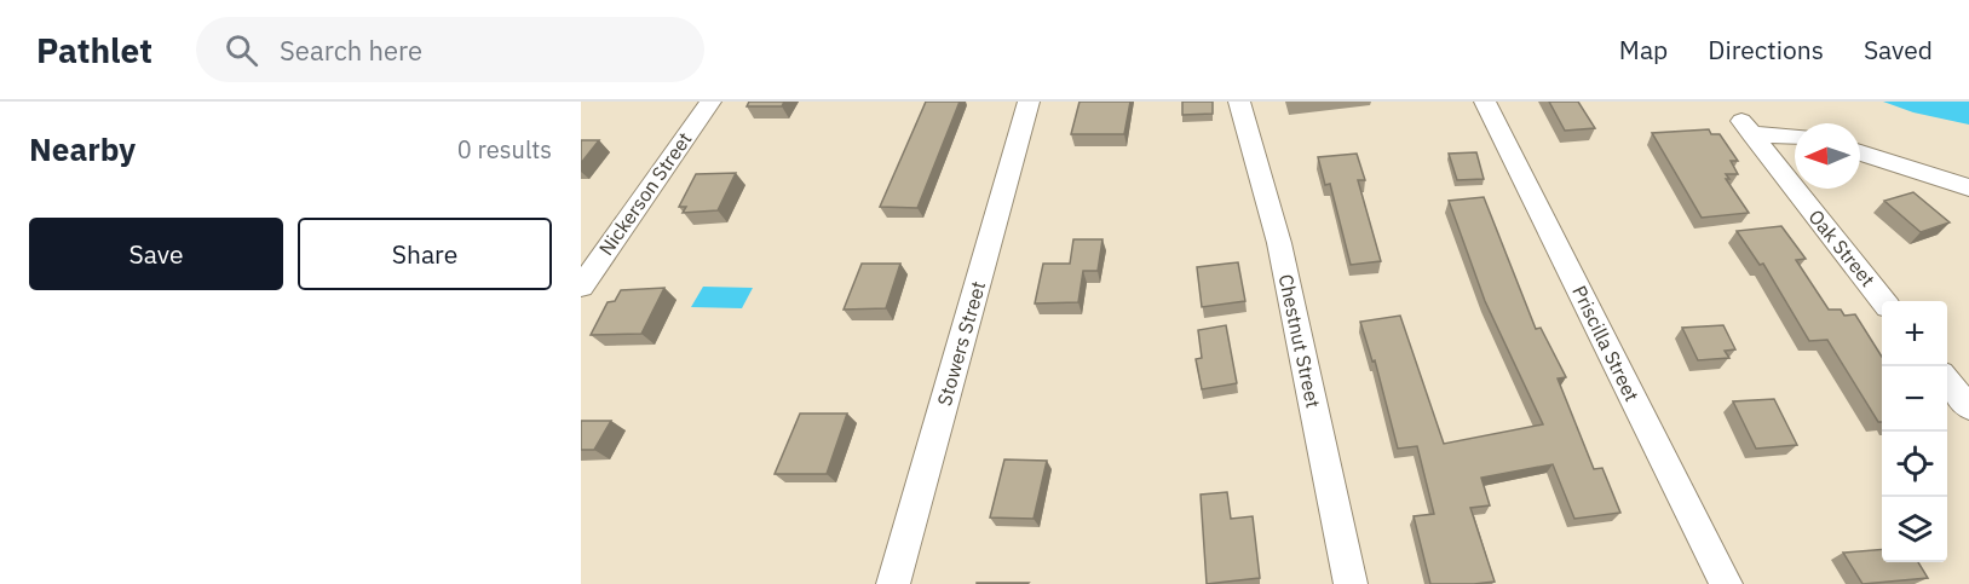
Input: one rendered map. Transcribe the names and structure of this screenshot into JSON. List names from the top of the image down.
{
  "streets": {
    "street": [
      "Nickerson Street",
      "Oak Street",
      "Chestnut Street",
      "Stowers Street",
      "Priscilla Street"
    ]
  },
  "north": "left",
  "page": {
    "header": "Pathlet",
    "search": "Search here",
    "nav": ["Map", "Directions", "Saved"],
    "heading": ["Nearby", "0 results"],
    "buttons": ["Save", "Share"],
    "map_buttons": ["+", "−"]
  }
}
